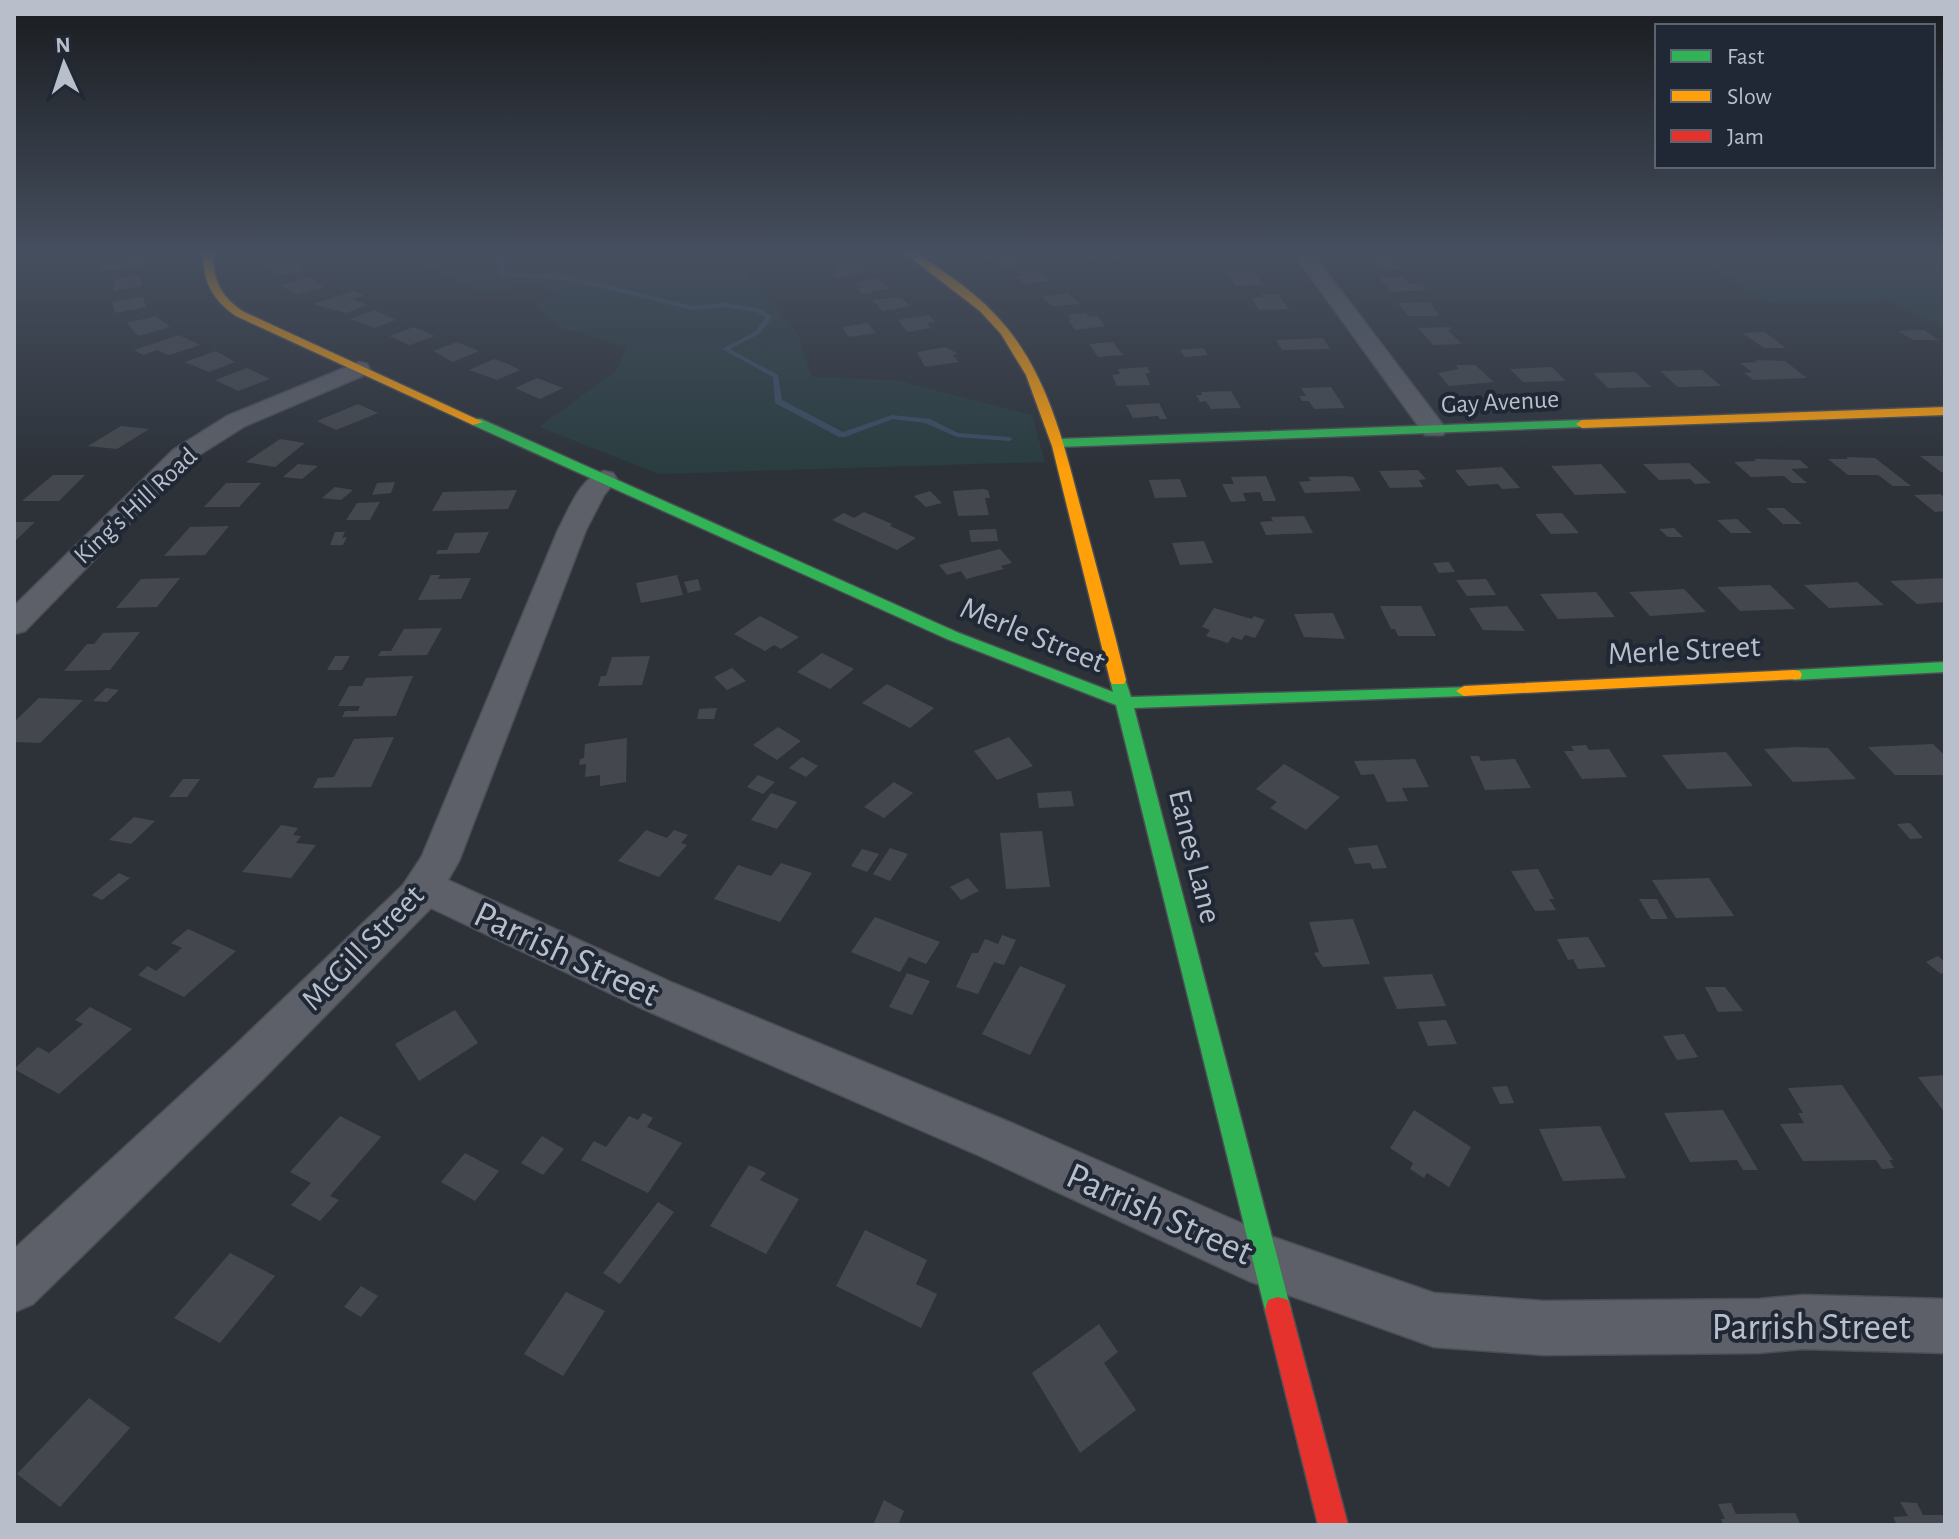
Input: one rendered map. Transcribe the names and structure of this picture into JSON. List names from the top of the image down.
{
  "streets": {
    "street": [
      "Gay Avenue",
      "King's Hill Road",
      "Merle Street",
      "Eanes Lane",
      "McGill Street",
      "Parrish Street"
    ]
  },
  "crossings": [
    ["Gay Avenue", "Eanes Lane"],
    ["King's Hill Road", "Merle Street"],
    ["Merle Street", "Eanes Lane"],
    ["Merle Street", "McGill Street"],
    ["Eanes Lane", "Parrish Street"],
    ["McGill Street", "Parrish Street"]
  ],
  "legend": ["Fast", "Slow", "Jam"],
  "north": "top"
}
